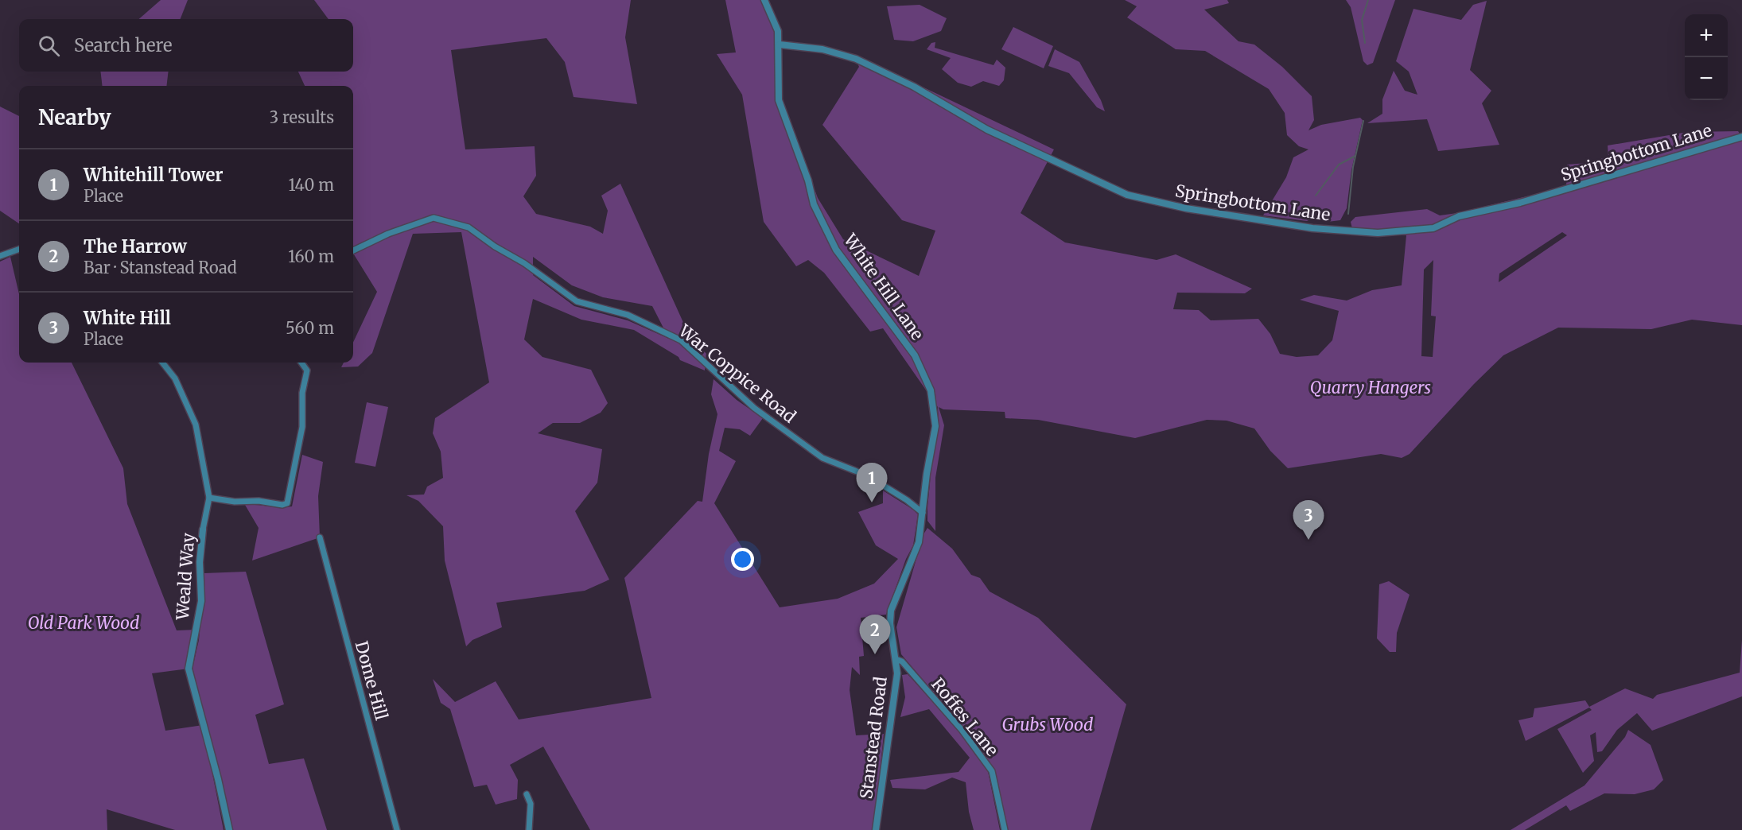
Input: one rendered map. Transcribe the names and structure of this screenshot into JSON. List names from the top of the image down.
{
  "streets": {
    "street": [
      "Springbottom Lane",
      "White Hill Lane",
      "War Coppice Road",
      "Weald Way",
      "Dome Hill",
      "Roffes Lane",
      "Stanstead Road"
    ]
  },
  "crossings": [
    ["Springbottom Lane", "White Hill Lane"],
    ["White Hill Lane", "War Coppice Road"],
    ["White Hill Lane", "Stanstead Road"],
    ["War Coppice Road", "Stanstead Road"],
    ["Roffes Lane", "Stanstead Road"]
  ],
  "parks": ["Quarry Hangers", "Old Park Wood", "Grubs Wood"],
  "page": {
    "map_buttons": ["+", "−"],
    "search": "Search here",
    "heading": ["Nearby", "3 results"],
    "list": [
      {
        "mark": "1",
        "name": "Whitehill Tower",
        "note": "Place",
        "value": "140 m"
      },
      {
        "mark": "2",
        "name": "The Harrow",
        "note": "Bar · Stanstead Road",
        "value": "160 m"
      },
      {
        "mark": "3",
        "name": "White Hill",
        "note": "Place",
        "value": "560 m"
      }
    ],
    "pins": ["1", "3", "2"]
  }
}
